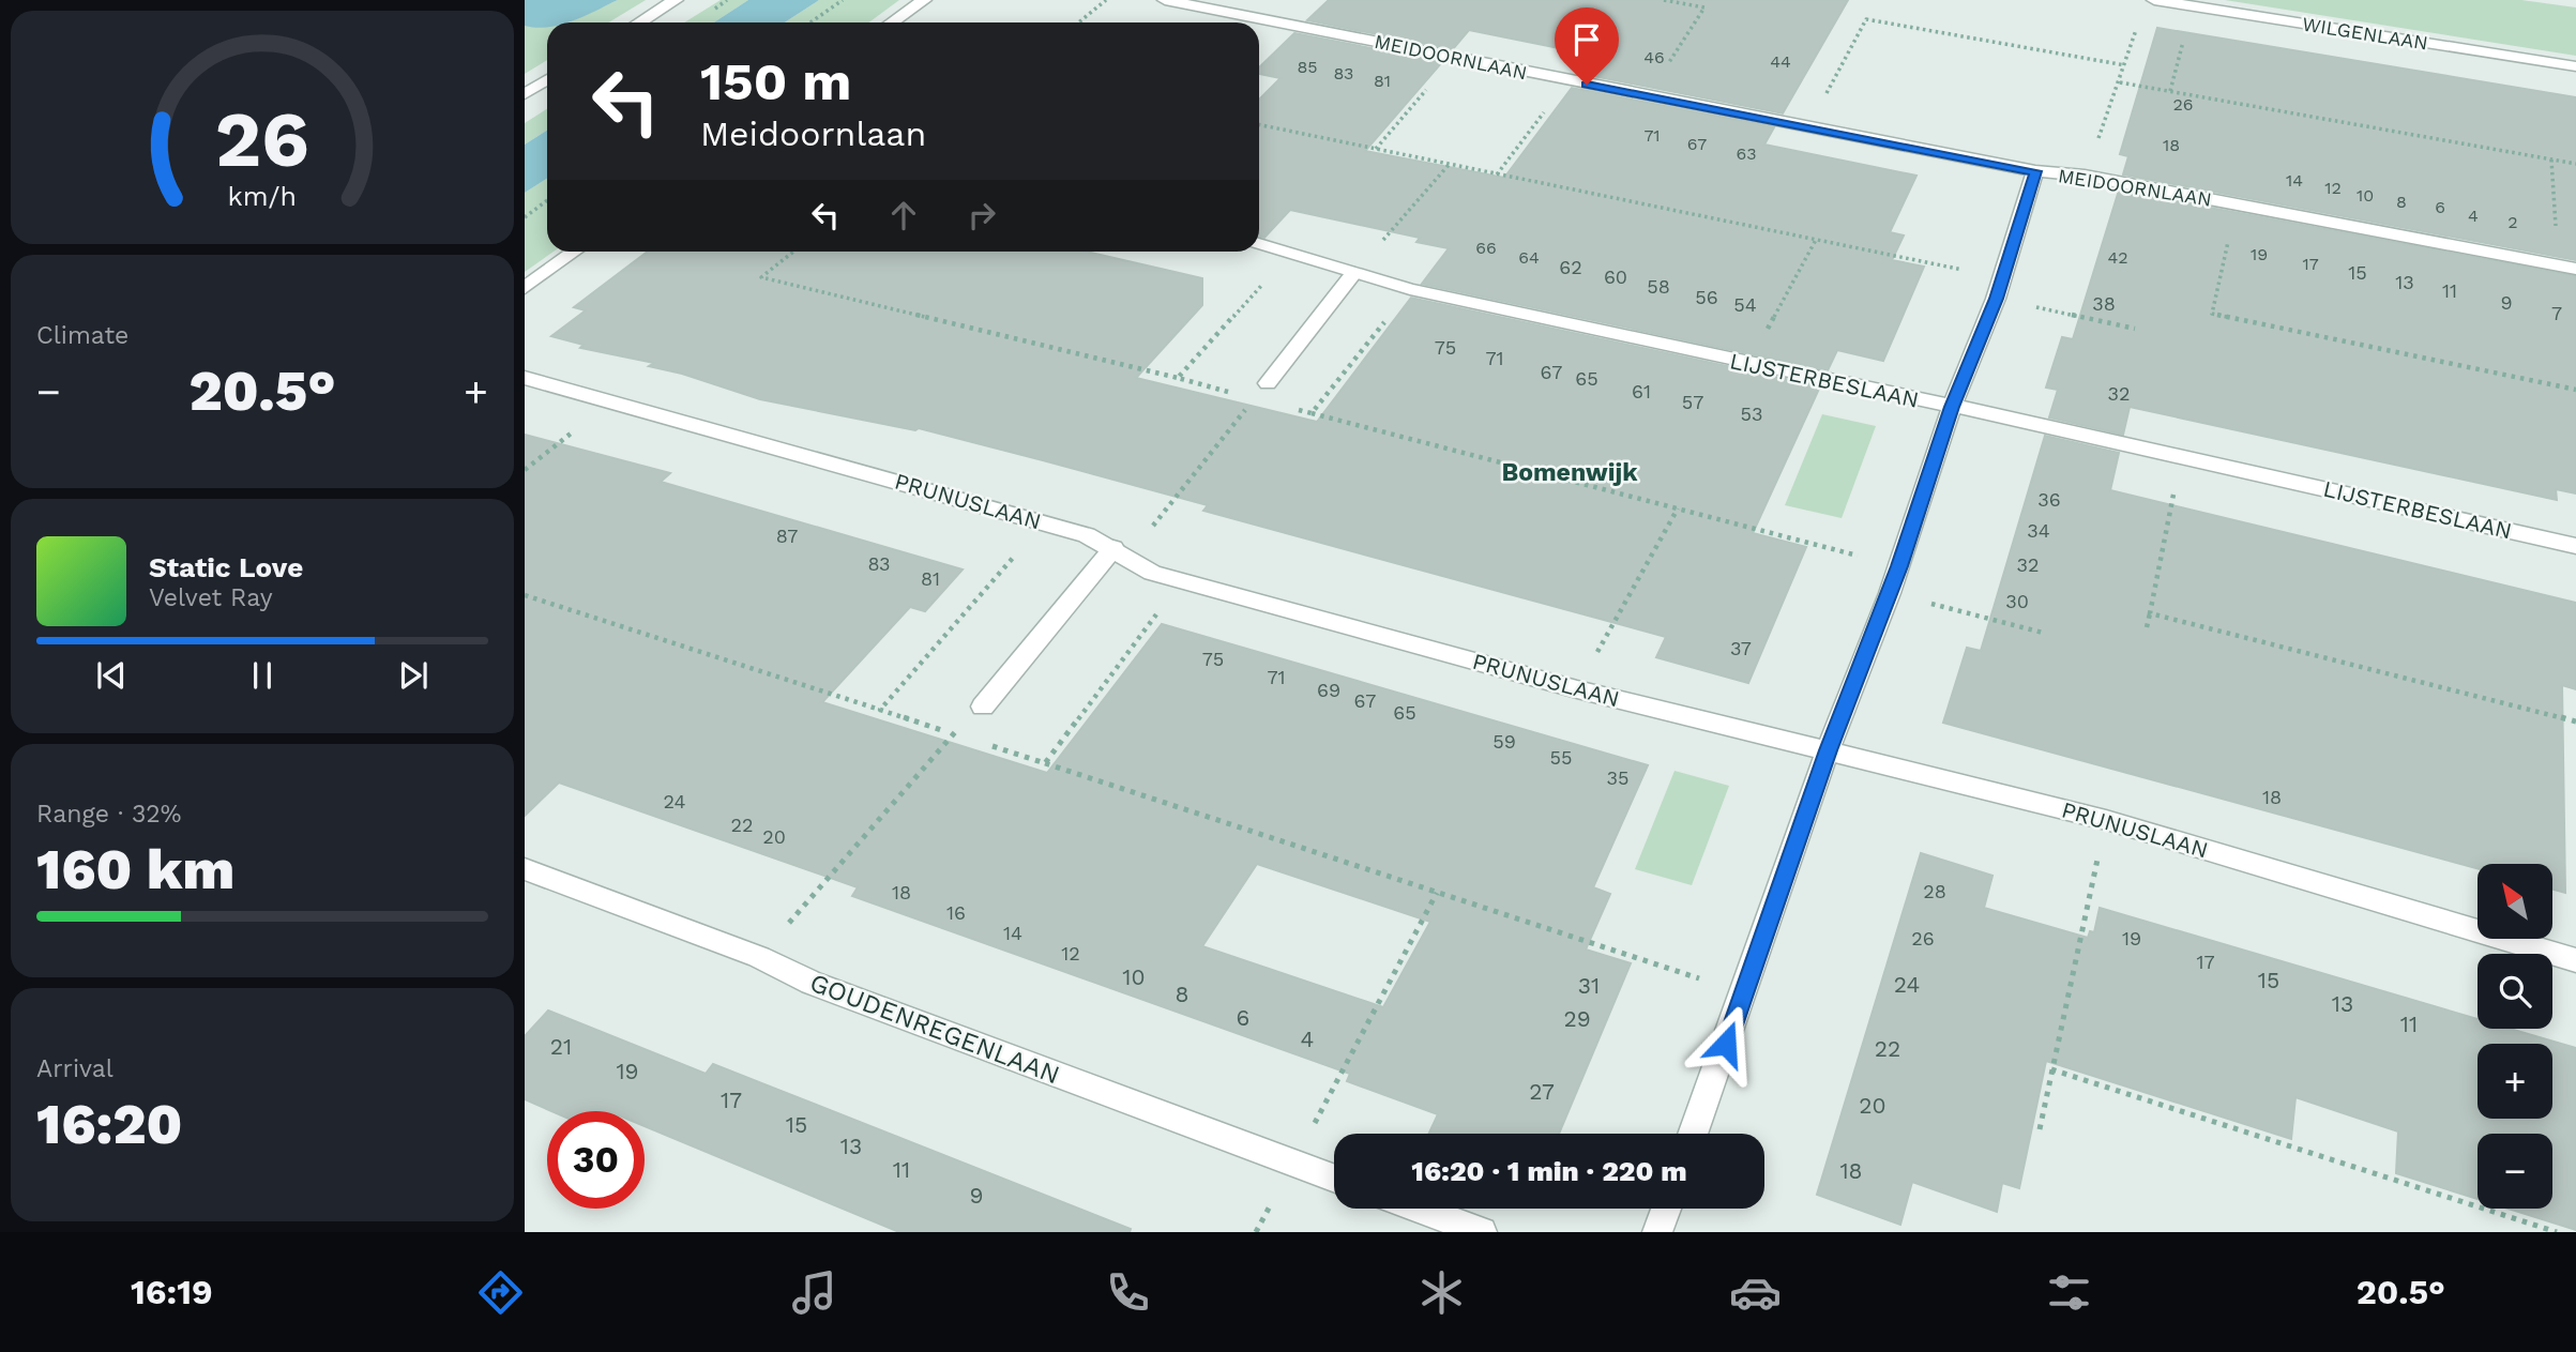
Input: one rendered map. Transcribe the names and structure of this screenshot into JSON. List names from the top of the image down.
{
  "streets": {
    "street": [
      "WILGENLAAN",
      "MEIDOORNLAAN",
      "LIJSTERBESLAAN",
      "PRUNUSLAAN",
      "GOUDENREGENLAAN"
    ]
  },
  "districts": ["Bomenwijk"],
  "house_numbers": [
    "46",
    "44",
    "85",
    "83",
    "81",
    "26",
    "71",
    "67",
    "18",
    "63",
    "14",
    "12",
    "10",
    "8",
    "6",
    "4",
    "2",
    "66",
    "19",
    "64",
    "42",
    "17",
    "62",
    "15",
    "60",
    "13",
    "58",
    "11",
    "56",
    "9",
    "38",
    "54",
    "7",
    "75",
    "71",
    "67",
    "65",
    "61",
    "32",
    "57",
    "53",
    "36",
    "34",
    "87",
    "83",
    "32",
    "81",
    "30",
    "37",
    "75",
    "71",
    "69",
    "67",
    "65",
    "59",
    "55",
    "35",
    "18",
    "24",
    "22",
    "20",
    "28",
    "18",
    "16",
    "14",
    "26",
    "19",
    "12",
    "17",
    "10",
    "15",
    "24",
    "31",
    "8",
    "13",
    "6",
    "29",
    "11",
    "4",
    "21",
    "22",
    "19",
    "27",
    "17",
    "20",
    "15",
    "13",
    "11",
    "18",
    "9"
  ],
  "north": "top left",
  "page": {
    "turn": ["150 m", "Meidoornlaan"],
    "tile": [
      "Climate",
      ["Range · 32%", "160 km"],
      ["Arrival", "16:20"]
    ],
    "heat": ["−", "20.5°", "+"],
    "song": ["Static Love", "Velvet Ray"],
    "map_buttons": ["+", "−"],
    "limit": "30",
    "trip": "16:20 · 1 min · 220 m",
    "tabs": ["16:19", "20.5°"],
    "gauge": ["26", "km/h"]
  }
}
